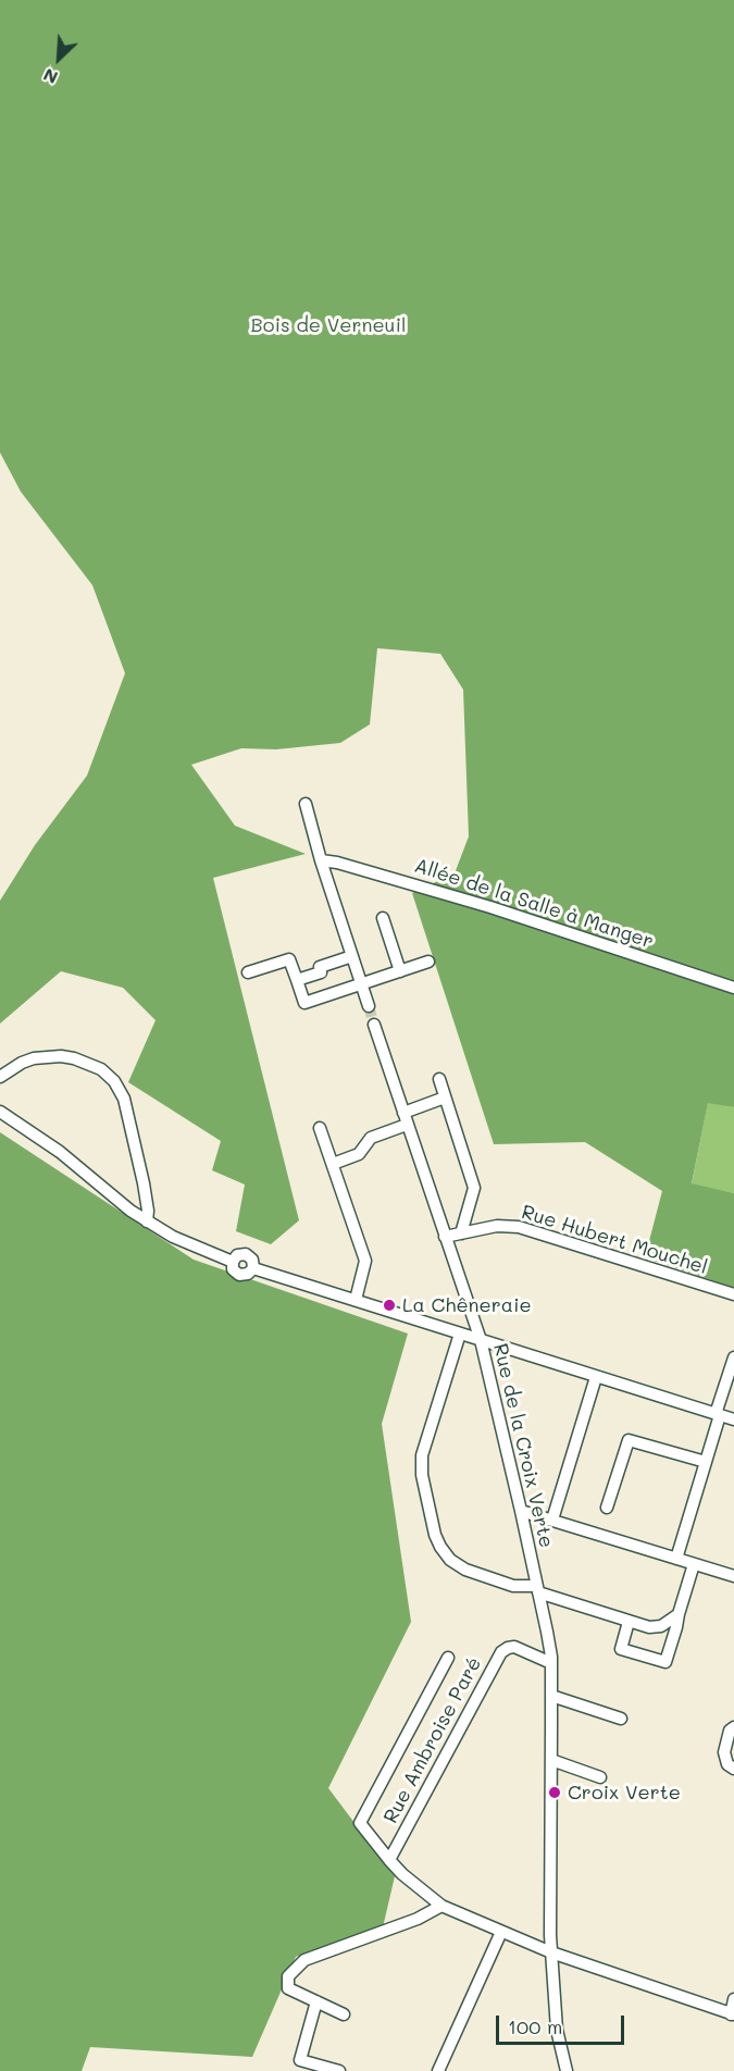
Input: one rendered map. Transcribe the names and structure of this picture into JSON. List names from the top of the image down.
{
  "streets": {
    "street": [
      "Allée de la Salle à Manger",
      "Rue Hubert Mouchel",
      "Rue de la Croix Verte",
      "Rue Ambroise Paré"
    ]
  },
  "crossings": [
    ["Rue Hubert Mouchel", "Rue de la Croix Verte"],
    ["Rue de la Croix Verte", "Rue Ambroise Paré"]
  ],
  "parks": ["Bois de Verneuil"],
  "places": ["La Chêneraie", "Croix Verte"],
  "scale_bar": "100 m",
  "north": "bottom left"
}
